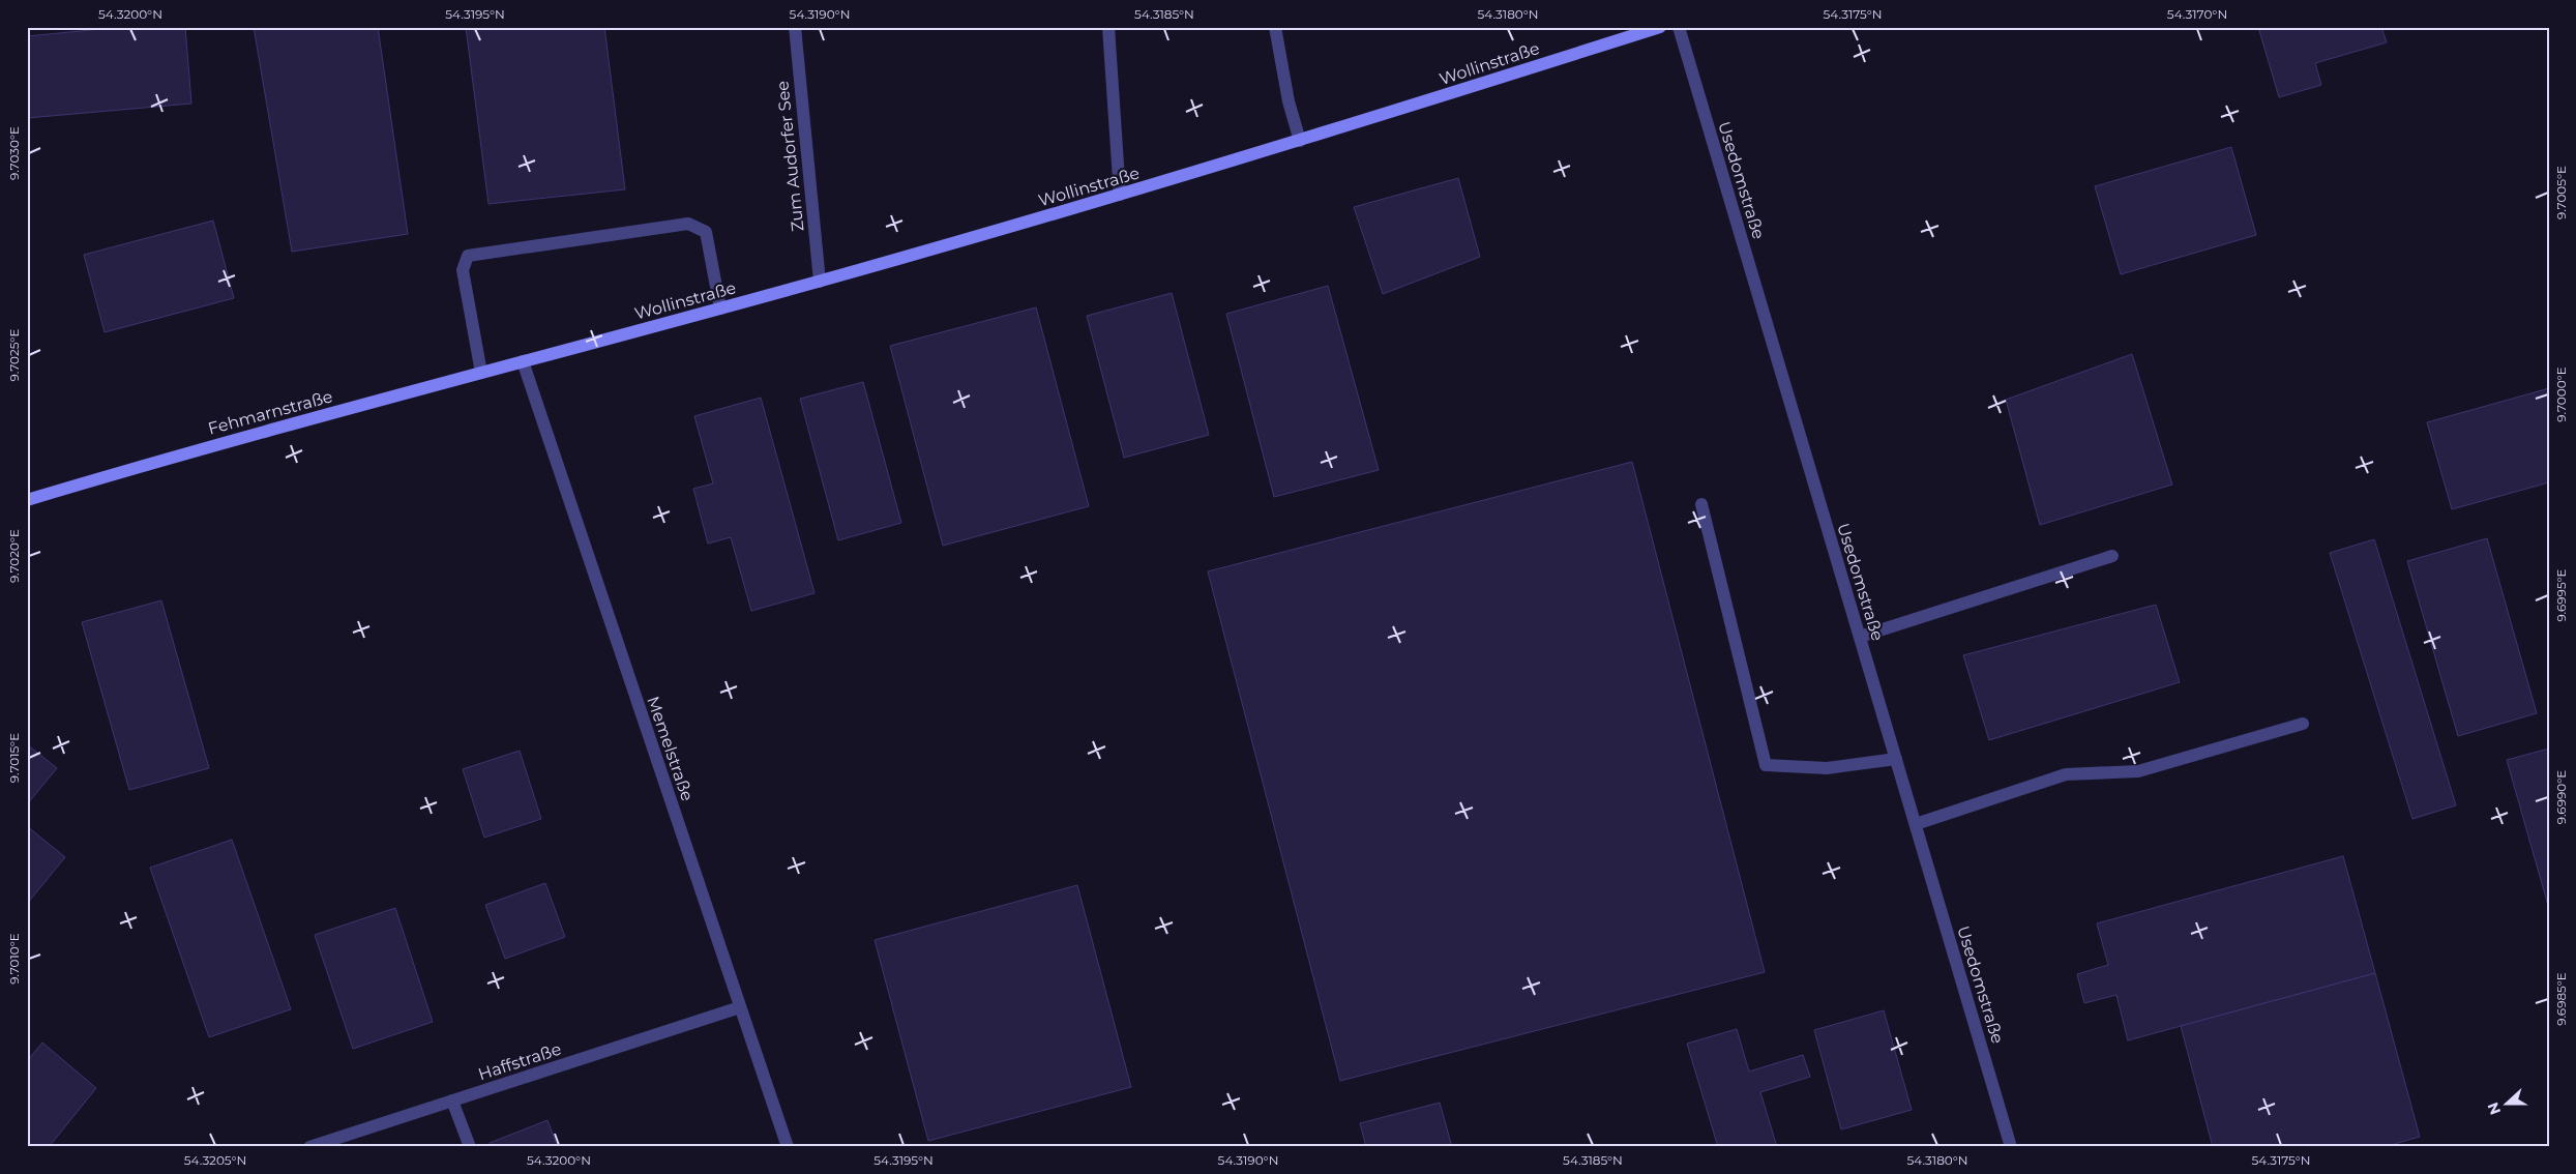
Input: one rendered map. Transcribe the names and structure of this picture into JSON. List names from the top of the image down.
{
  "streets": {
    "street": [
      "Wollinstraße",
      "Zum Audorfer See",
      "Usedomstraße",
      "Fehmarnstraße",
      "Memelstraße",
      "Haffstraße"
    ]
  },
  "crossings": [
    ["Wollinstraße", "Zum Audorfer See"],
    ["Wollinstraße", "Fehmarnstraße"],
    ["Wollinstraße", "Memelstraße"],
    ["Fehmarnstraße", "Memelstraße"],
    ["Memelstraße", "Haffstraße"]
  ],
  "north": "left",
  "coordinates": [
    "54.3200°N",
    "54.3195°N",
    "54.3190°N",
    "54.3185°N",
    "54.3180°N",
    "54.3175°N",
    "54.3170°N",
    "9.7030°E",
    "9.7005°E",
    "9.7025°E",
    "9.7000°E",
    "9.7020°E",
    "9.6995°E",
    "9.7015°E",
    "9.6990°E",
    "9.7010°E",
    "9.6985°E",
    "54.3205°N"
  ]
}
